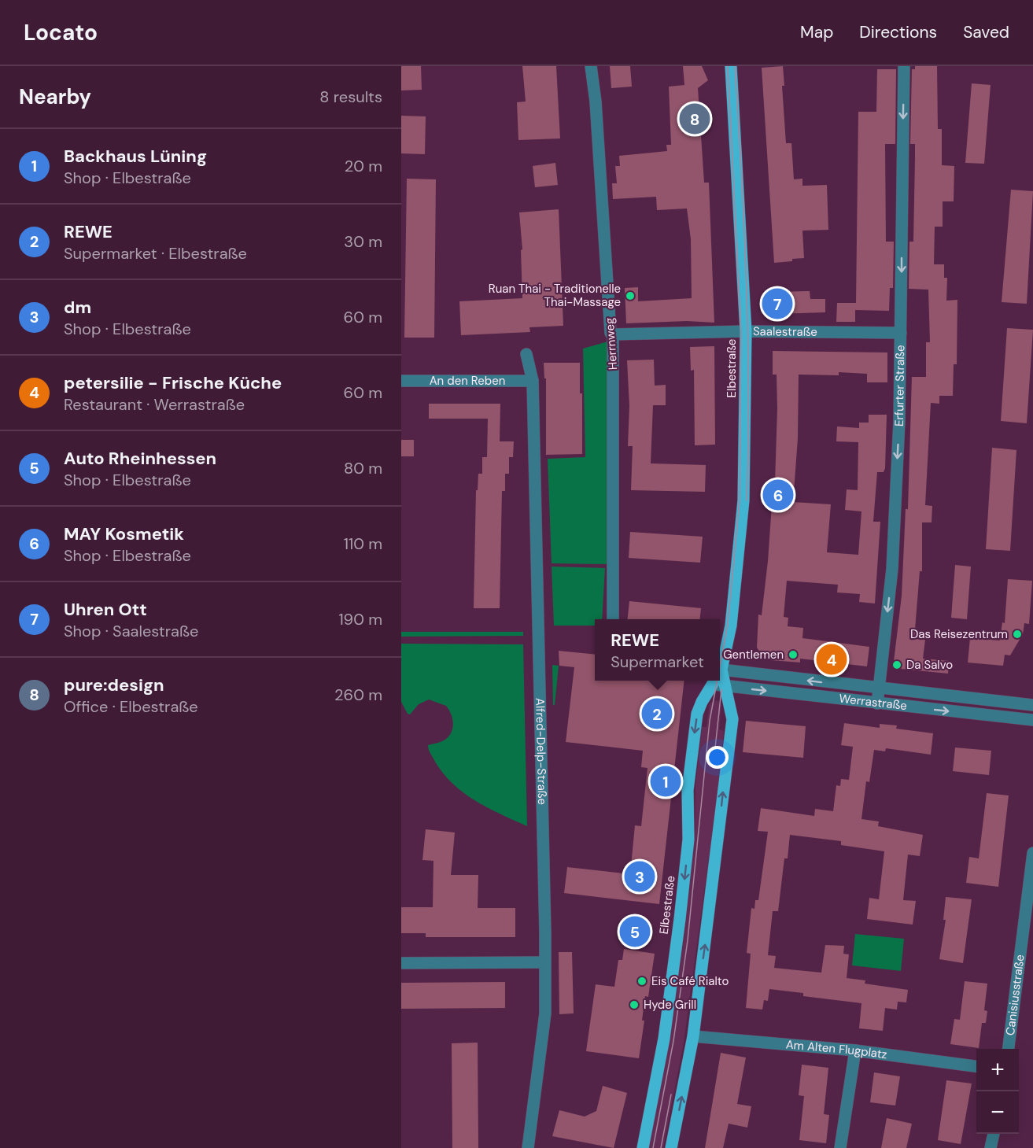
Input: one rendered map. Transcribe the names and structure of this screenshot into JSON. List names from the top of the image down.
{
  "streets": {
    "main road": ["Elbestraße"],
    "street": [
      "Saalestraße",
      "Herrnweg",
      "An den Reben",
      "Erfurter Straße",
      "Werrastraße",
      "Alfred-Delp-Straße",
      "Canisiusstraße",
      "Am Alten Flugplatz"
    ]
  },
  "crossings": [
    ["Saalestraße", "Herrnweg"],
    ["Saalestraße", "Elbestraße"],
    ["Saalestraße", "Erfurter Straße"],
    ["Elbestraße", "Werrastraße"],
    ["Elbestraße", "Am Alten Flugplatz"],
    ["An den Reben", "Alfred-Delp-Straße"],
    ["Erfurter Straße", "Werrastraße"]
  ],
  "one_way": ["Erfurter Straße"],
  "places": [
    "Ruan Thai - Traditionelle Thai-Massage",
    "Das Reisezentrum",
    "Gentlemen",
    "Da Salvo",
    "Eis Café Rialto",
    "Hyde Grill"
  ],
  "page": {
    "header": "Locato",
    "nav": ["Map", "Directions", "Saved"],
    "heading": ["Nearby", "8 results"],
    "pins": [
      "8",
      "7",
      "6",
      "4",
      "2",
      "1",
      "3",
      "5"
    ],
    "list": [
      {
        "mark": "1",
        "name": "Backhaus Lüning",
        "note": "Shop · Elbestraße",
        "value": "20 m"
      },
      {
        "mark": "2",
        "name": "REWE",
        "note": "Supermarket · Elbestraße",
        "value": "30 m"
      },
      {
        "mark": "3",
        "name": "dm",
        "note": "Shop · Elbestraße",
        "value": "60 m"
      },
      {
        "mark": "4",
        "name": "petersilie - Frische Küche",
        "note": "Restaurant · Werrastraße",
        "value": "60 m"
      },
      {
        "mark": "5",
        "name": "Auto Rheinhessen",
        "note": "Shop · Elbestraße",
        "value": "80 m"
      },
      {
        "mark": "6",
        "name": "MAY Kosmetik",
        "note": "Shop · Elbestraße",
        "value": "110 m"
      },
      {
        "mark": "7",
        "name": "Uhren Ott",
        "note": "Shop · Saalestraße",
        "value": "190 m"
      },
      {
        "mark": "8",
        "name": "pure:design",
        "note": "Office · Elbestraße",
        "value": "260 m"
      }
    ],
    "popup": ["REWE", "Supermarket"],
    "map_buttons": ["+", "−"]
  }
}
